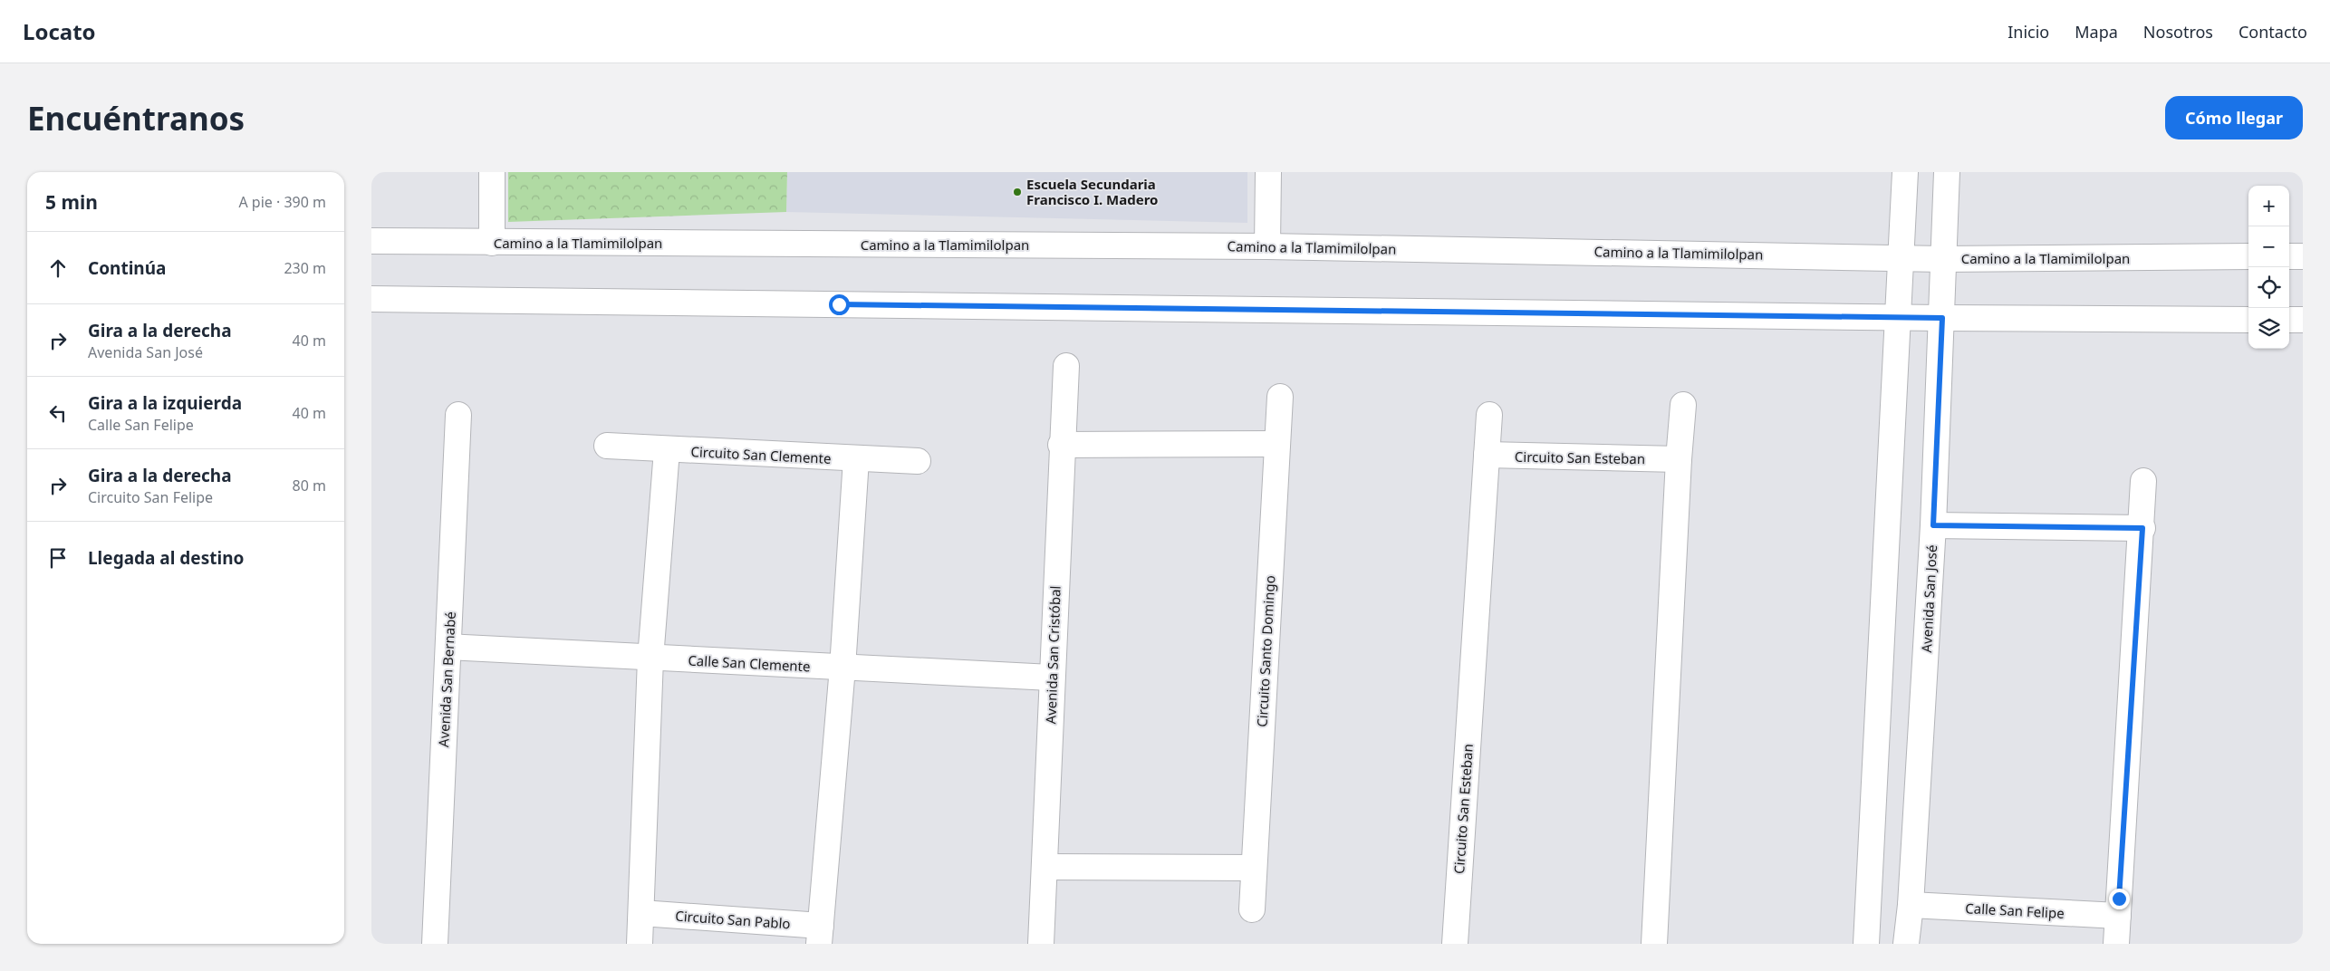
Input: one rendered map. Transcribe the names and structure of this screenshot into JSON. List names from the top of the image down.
{
  "streets": {
    "street": [
      "Camino a la Tlamimilolpan",
      "Circuito San Clemente",
      "Circuito San Esteban",
      "Avenida San José",
      "Circuito Santo Domingo",
      "Avenida San Cristóbal",
      "Calle San Clemente",
      "Avenida San Bernabé",
      "Calle San Felipe",
      "Circuito San Pablo"
    ]
  },
  "crossings": [
    ["Camino a la Tlamimilolpan", "Avenida San José"],
    ["Avenida San José", "Calle San Felipe"],
    ["Avenida San Cristóbal", "Calle San Clemente"],
    ["Calle San Clemente", "Avenida San Bernabé"],
    ["Calle San Clemente", "Circuito San Pablo"]
  ],
  "places": ["Escuela Secundaria Francisco I. Madero"],
  "page": {
    "header": "Locato",
    "nav": [
      "Inicio",
      "Mapa",
      "Nosotros",
      "Contacto"
    ],
    "buttons": "Cómo llegar",
    "title": "Encuéntranos",
    "heading": ["5 min", "A pie · 390 m"],
    "map_buttons": ["+", "−"],
    "list": [
      ["Continúa", "230 m"],
      ["Gira a la derecha", "Avenida San José", "40 m"],
      ["Gira a la izquierda", "Calle San Felipe", "40 m"],
      ["Gira a la derecha", "Circuito San Felipe", "80 m"],
      "Llegada al destino"
    ]
  }
}
